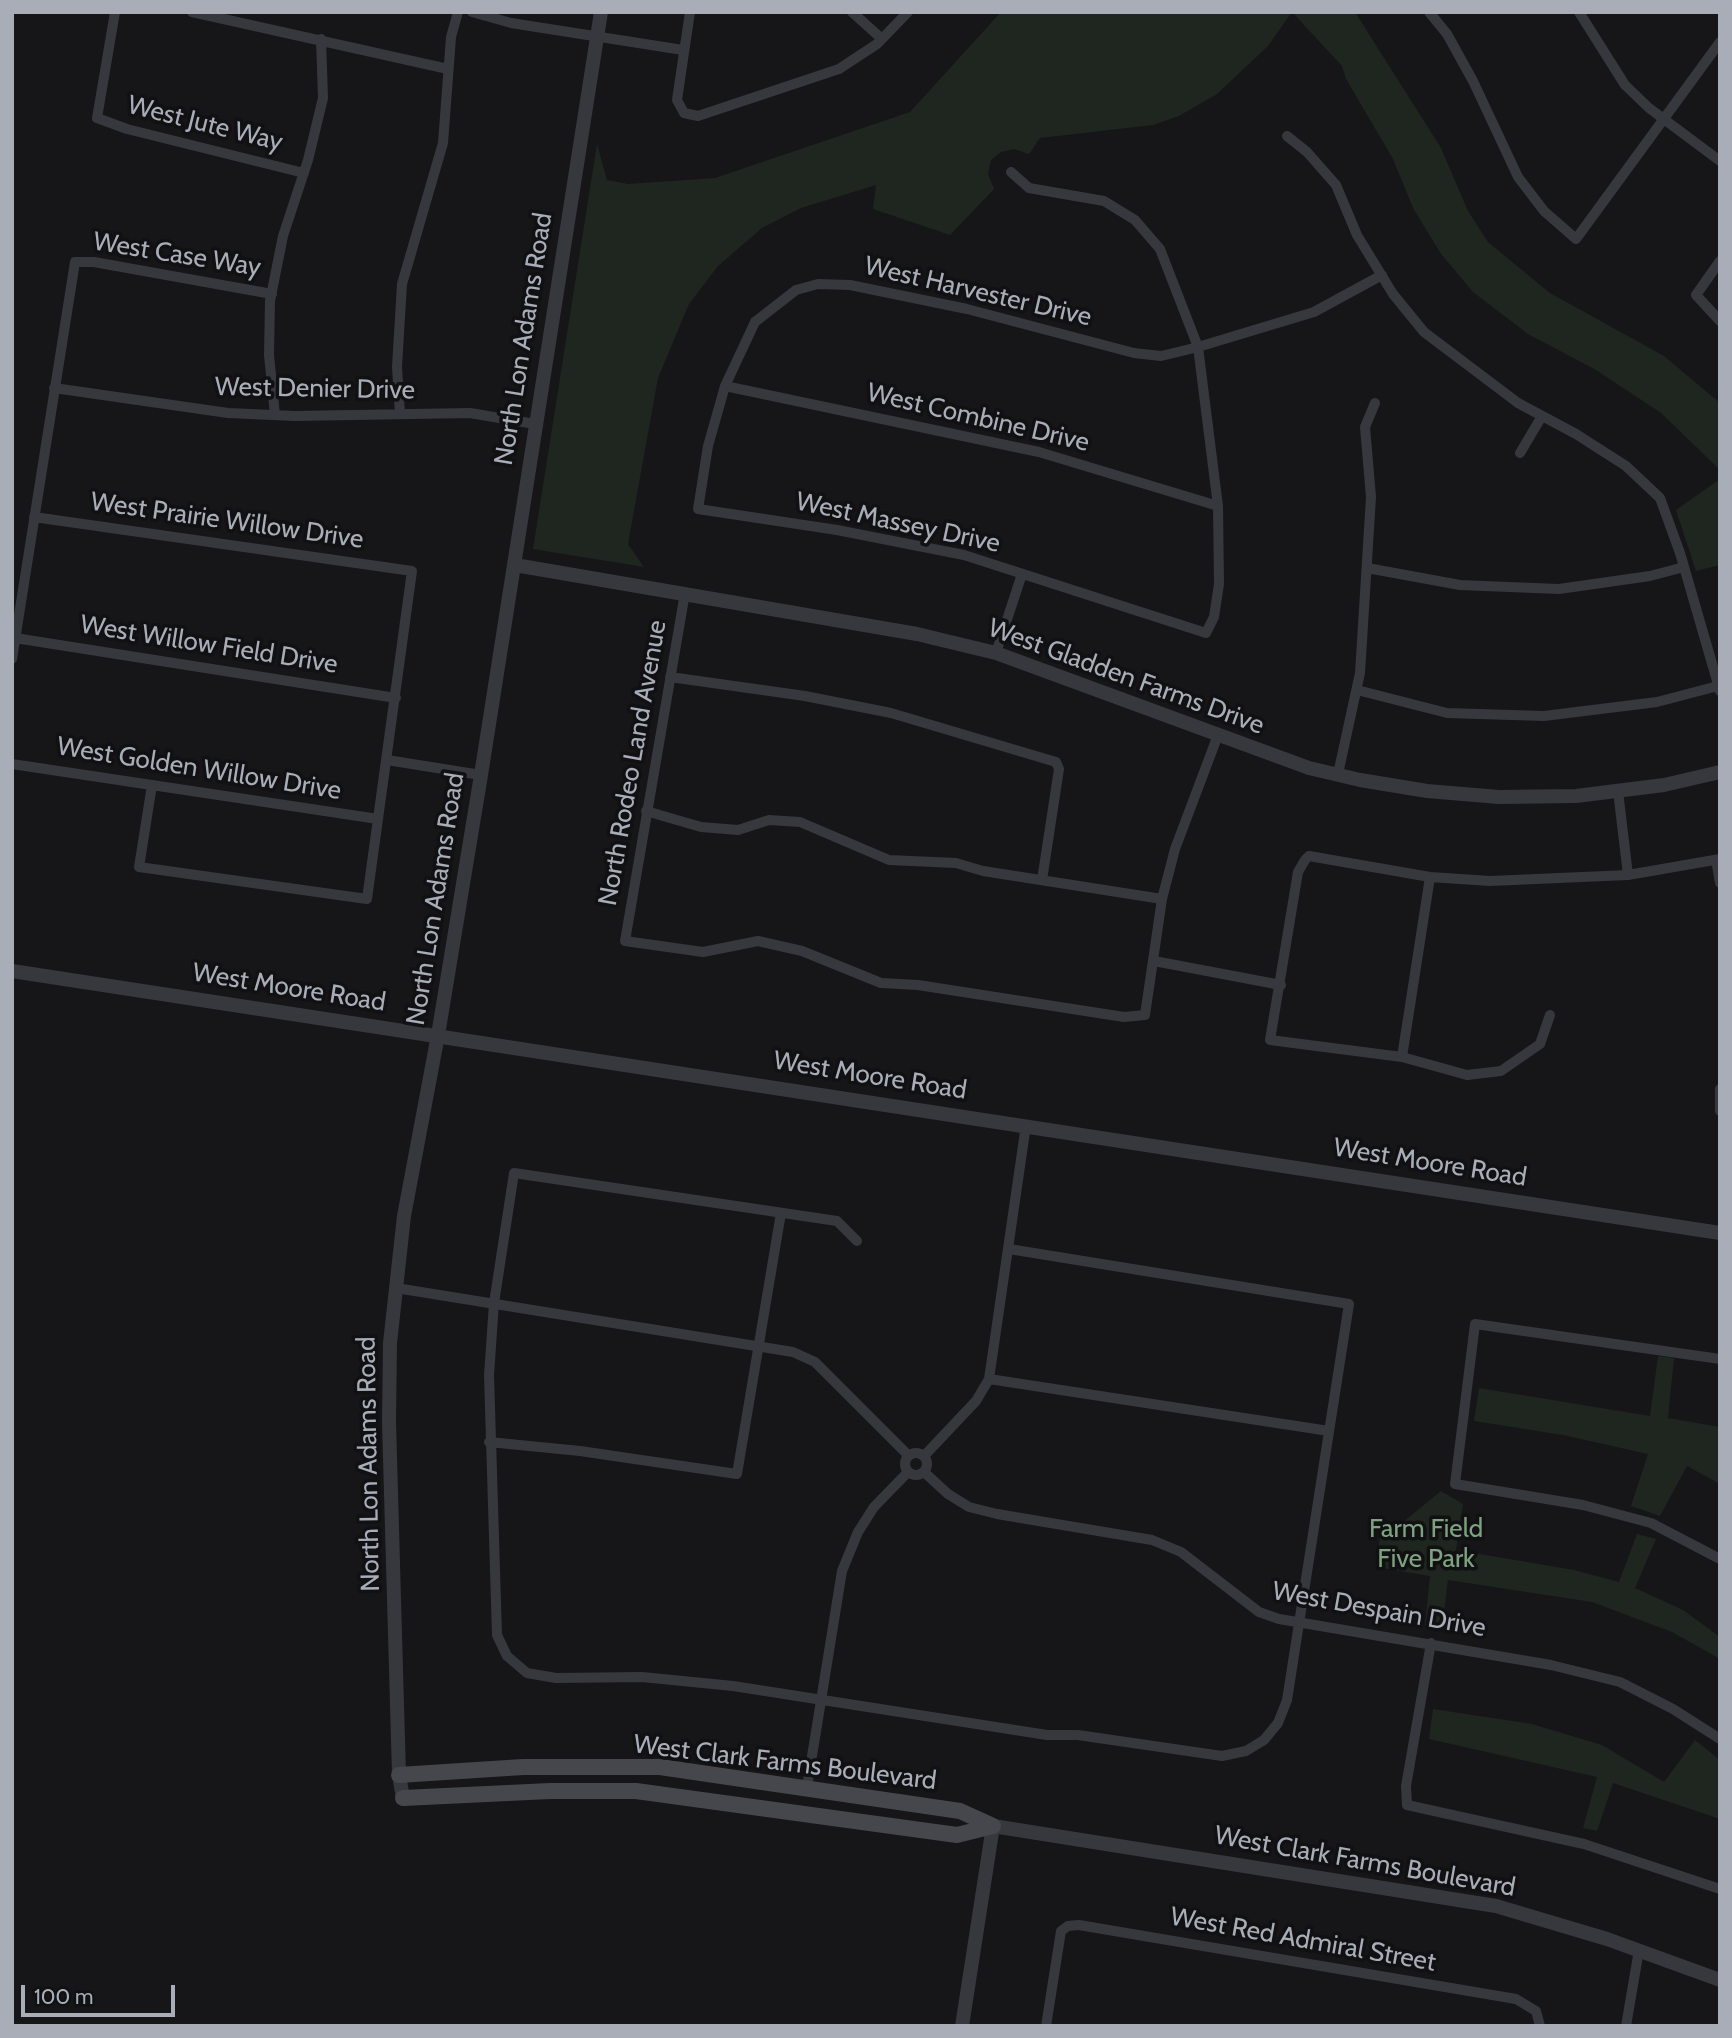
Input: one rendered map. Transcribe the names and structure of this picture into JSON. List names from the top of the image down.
{
  "streets": {
    "main road": ["West Clark Farms Boulevard"],
    "street": [
      "West Jute Way",
      "West Case Way",
      "West Harvester Drive",
      "North Lon Adams Road",
      "West Denier Drive",
      "West Combine Drive",
      "West Prairie Willow Drive",
      "West Massey Drive",
      "West Willow Field Drive",
      "West Gladden Farms Drive",
      "North Rodeo Land Avenue",
      "West Golden Willow Drive",
      "West Moore Road",
      "West Despain Drive",
      "West Red Admiral Street"
    ]
  },
  "crossings": [
    ["West Case Way", "West Denier Drive"],
    ["West Harvester Drive", "West Combine Drive"],
    ["West Harvester Drive", "West Massey Drive"],
    ["North Lon Adams Road", "West Denier Drive"],
    ["North Lon Adams Road", "West Gladden Farms Drive"],
    ["North Lon Adams Road", "West Moore Road"],
    ["North Lon Adams Road", "West Clark Farms Boulevard"],
    ["West Combine Drive", "West Massey Drive"],
    ["West Prairie Willow Drive", "West Willow Field Drive"],
    ["West Gladden Farms Drive", "North Rodeo Land Avenue"]
  ],
  "parks": ["Farm Field Five Park"],
  "scale_bar": "100 m"
}
